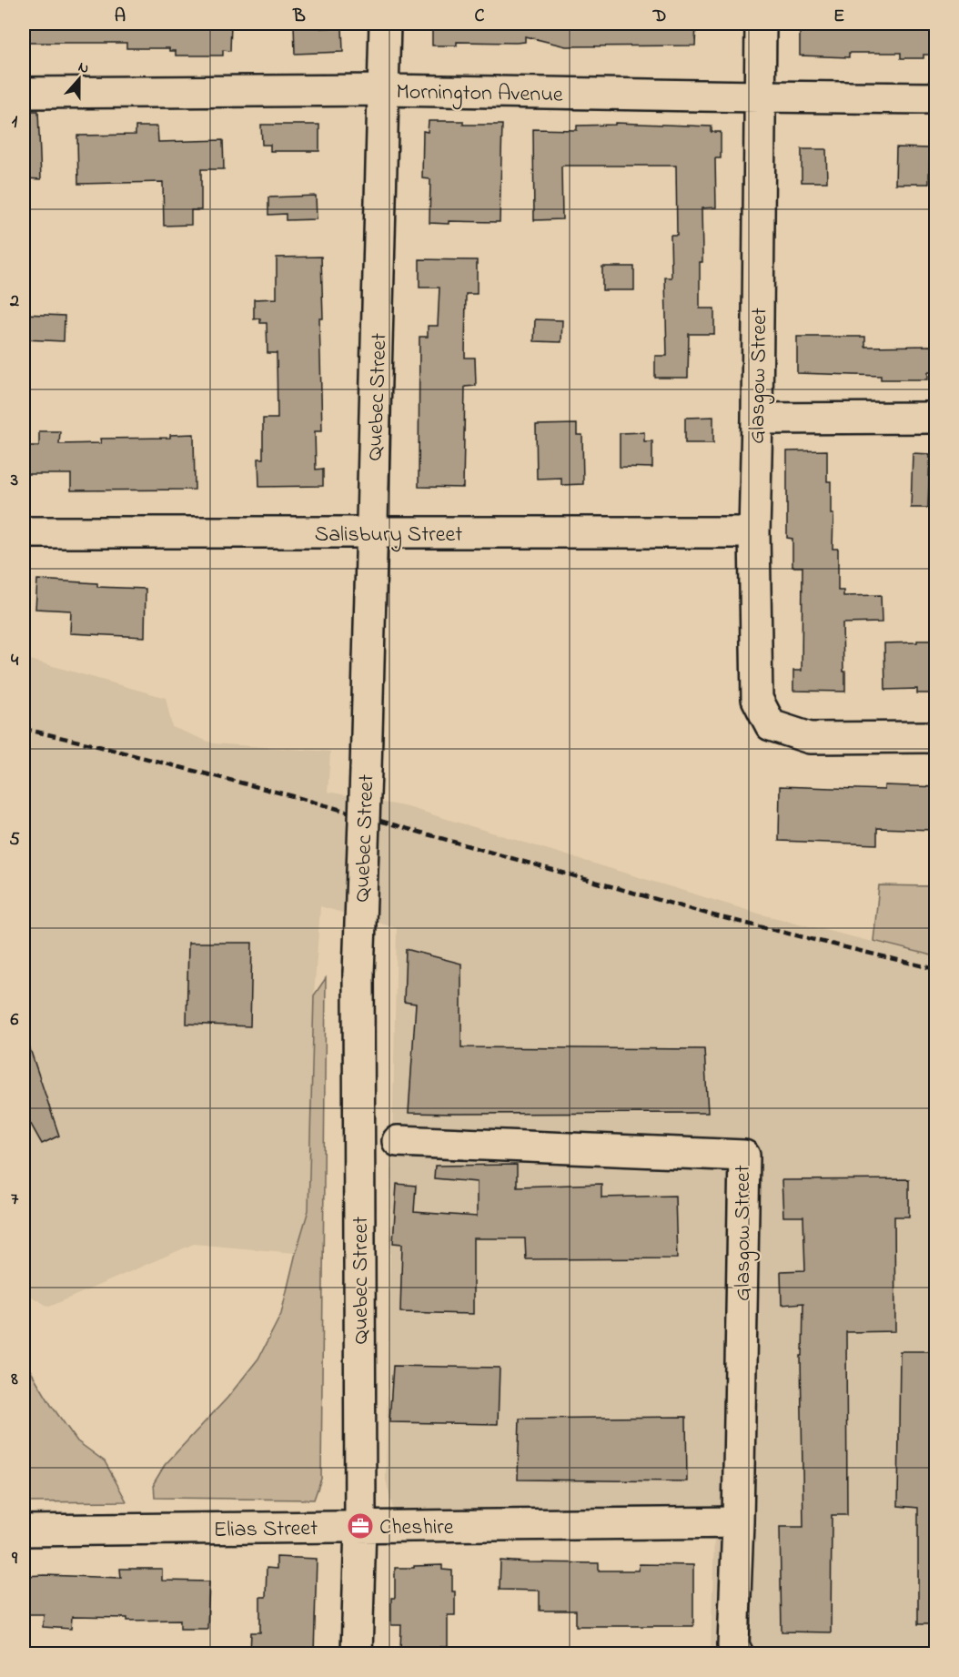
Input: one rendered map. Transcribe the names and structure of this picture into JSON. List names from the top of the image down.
{
  "streets": {
    "street": [
      "Mornington Avenue",
      "Glasgow Street",
      "Quebec Street",
      "Salisbury Street",
      "Elias Street"
    ]
  },
  "crossings": [
    ["Mornington Avenue", "Glasgow Street"],
    ["Mornington Avenue", "Quebec Street"],
    ["Glasgow Street", "Salisbury Street"],
    ["Glasgow Street", "Elias Street"],
    ["Quebec Street", "Salisbury Street"],
    ["Quebec Street", "Elias Street"]
  ],
  "places": {
    "office": ["Cheshire"]
  },
  "north": "top",
  "grid": {
    "columns": [
      "A",
      "B",
      "C",
      "D",
      "E"
    ],
    "rows": [
      "1",
      "2",
      "3",
      "4",
      "5",
      "6",
      "7",
      "8",
      "9"
    ]
  }
}
